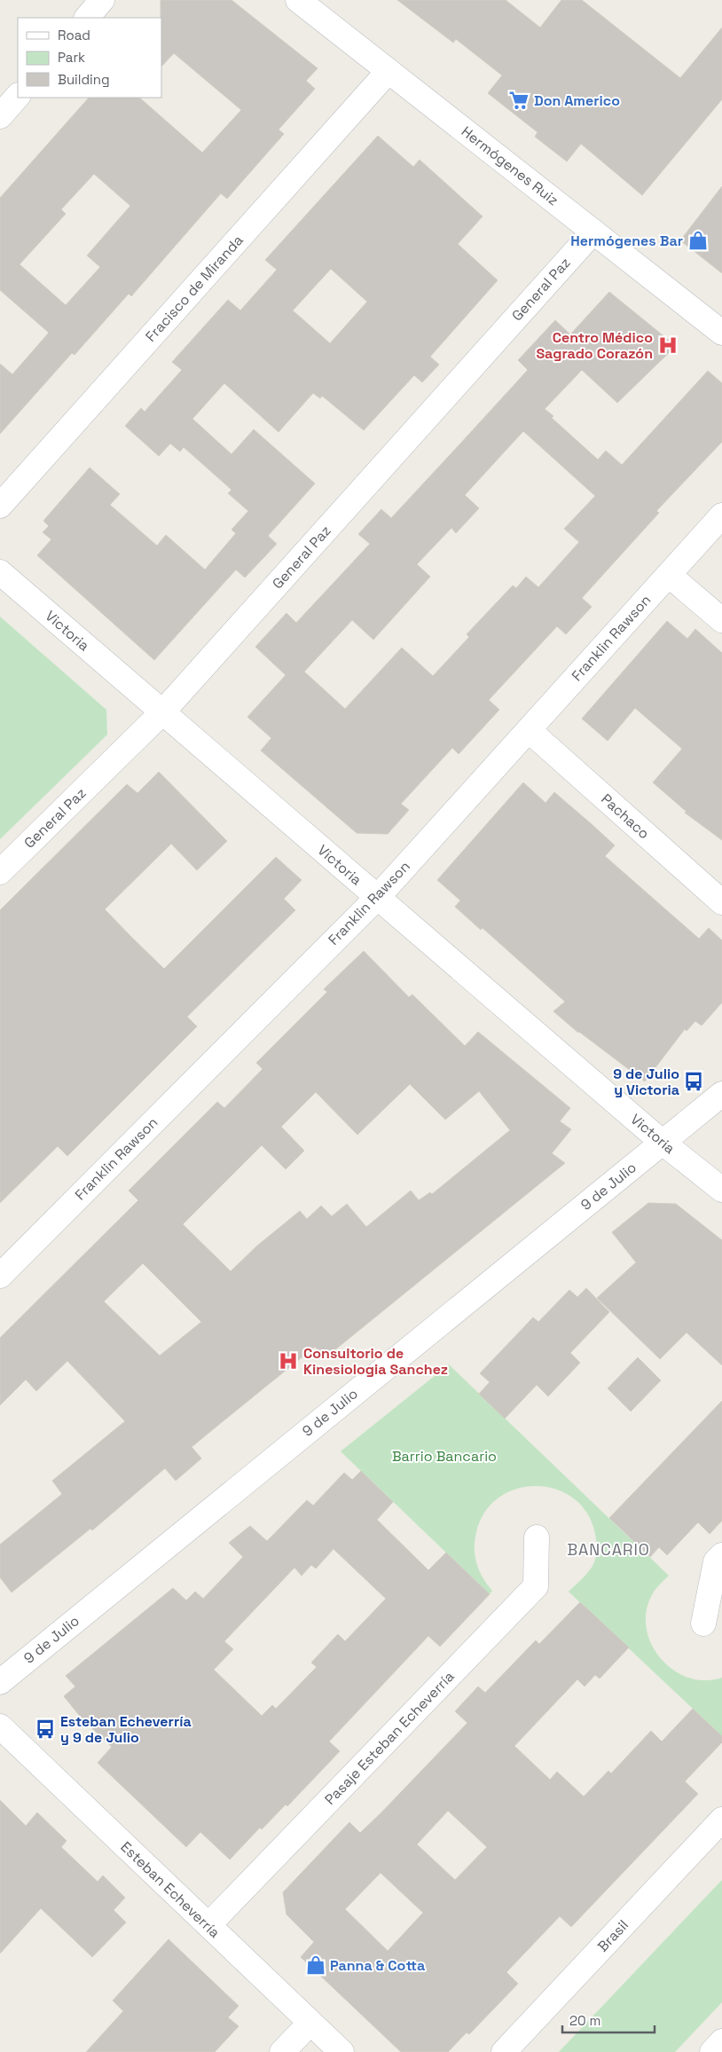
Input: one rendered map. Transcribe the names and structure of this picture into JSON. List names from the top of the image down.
{
  "streets": {
    "street": [
      "Hermógenes Ruiz",
      "Fracisco de Miranda",
      "General Paz",
      "Victoria",
      "Franklin Rawson",
      "Pachaco",
      "9 de Julio",
      "Pasaje Esteban Echeverría",
      "Esteban Echeverría",
      "Brasil"
    ]
  },
  "crossings": [
    ["Hermógenes Ruiz", "Fracisco de Miranda"],
    ["Hermógenes Ruiz", "General Paz"],
    ["General Paz", "Victoria"],
    ["Victoria", "Franklin Rawson"],
    ["Victoria", "9 de Julio"],
    ["Franklin Rawson", "Pachaco"],
    ["Pasaje Esteban Echeverría", "Esteban Echeverría"]
  ],
  "districts": ["BANCARIO"],
  "parks": ["Barrio Bancario"],
  "places": {
    "supermarket": ["Don Americo"],
    "shop": ["Hermógenes Bar", "Panna & Cotta"],
    "hospital": ["Centro Médico Sagrado Corazón", "Consultorio de Kinesiologia Sanchez"],
    "bus stop": ["9 de Julio y Victoria", "Esteban Echeverría y 9 de Julio"]
  },
  "legend": ["Road", "Park", "Building"],
  "scale_bar": "20 m"
}
